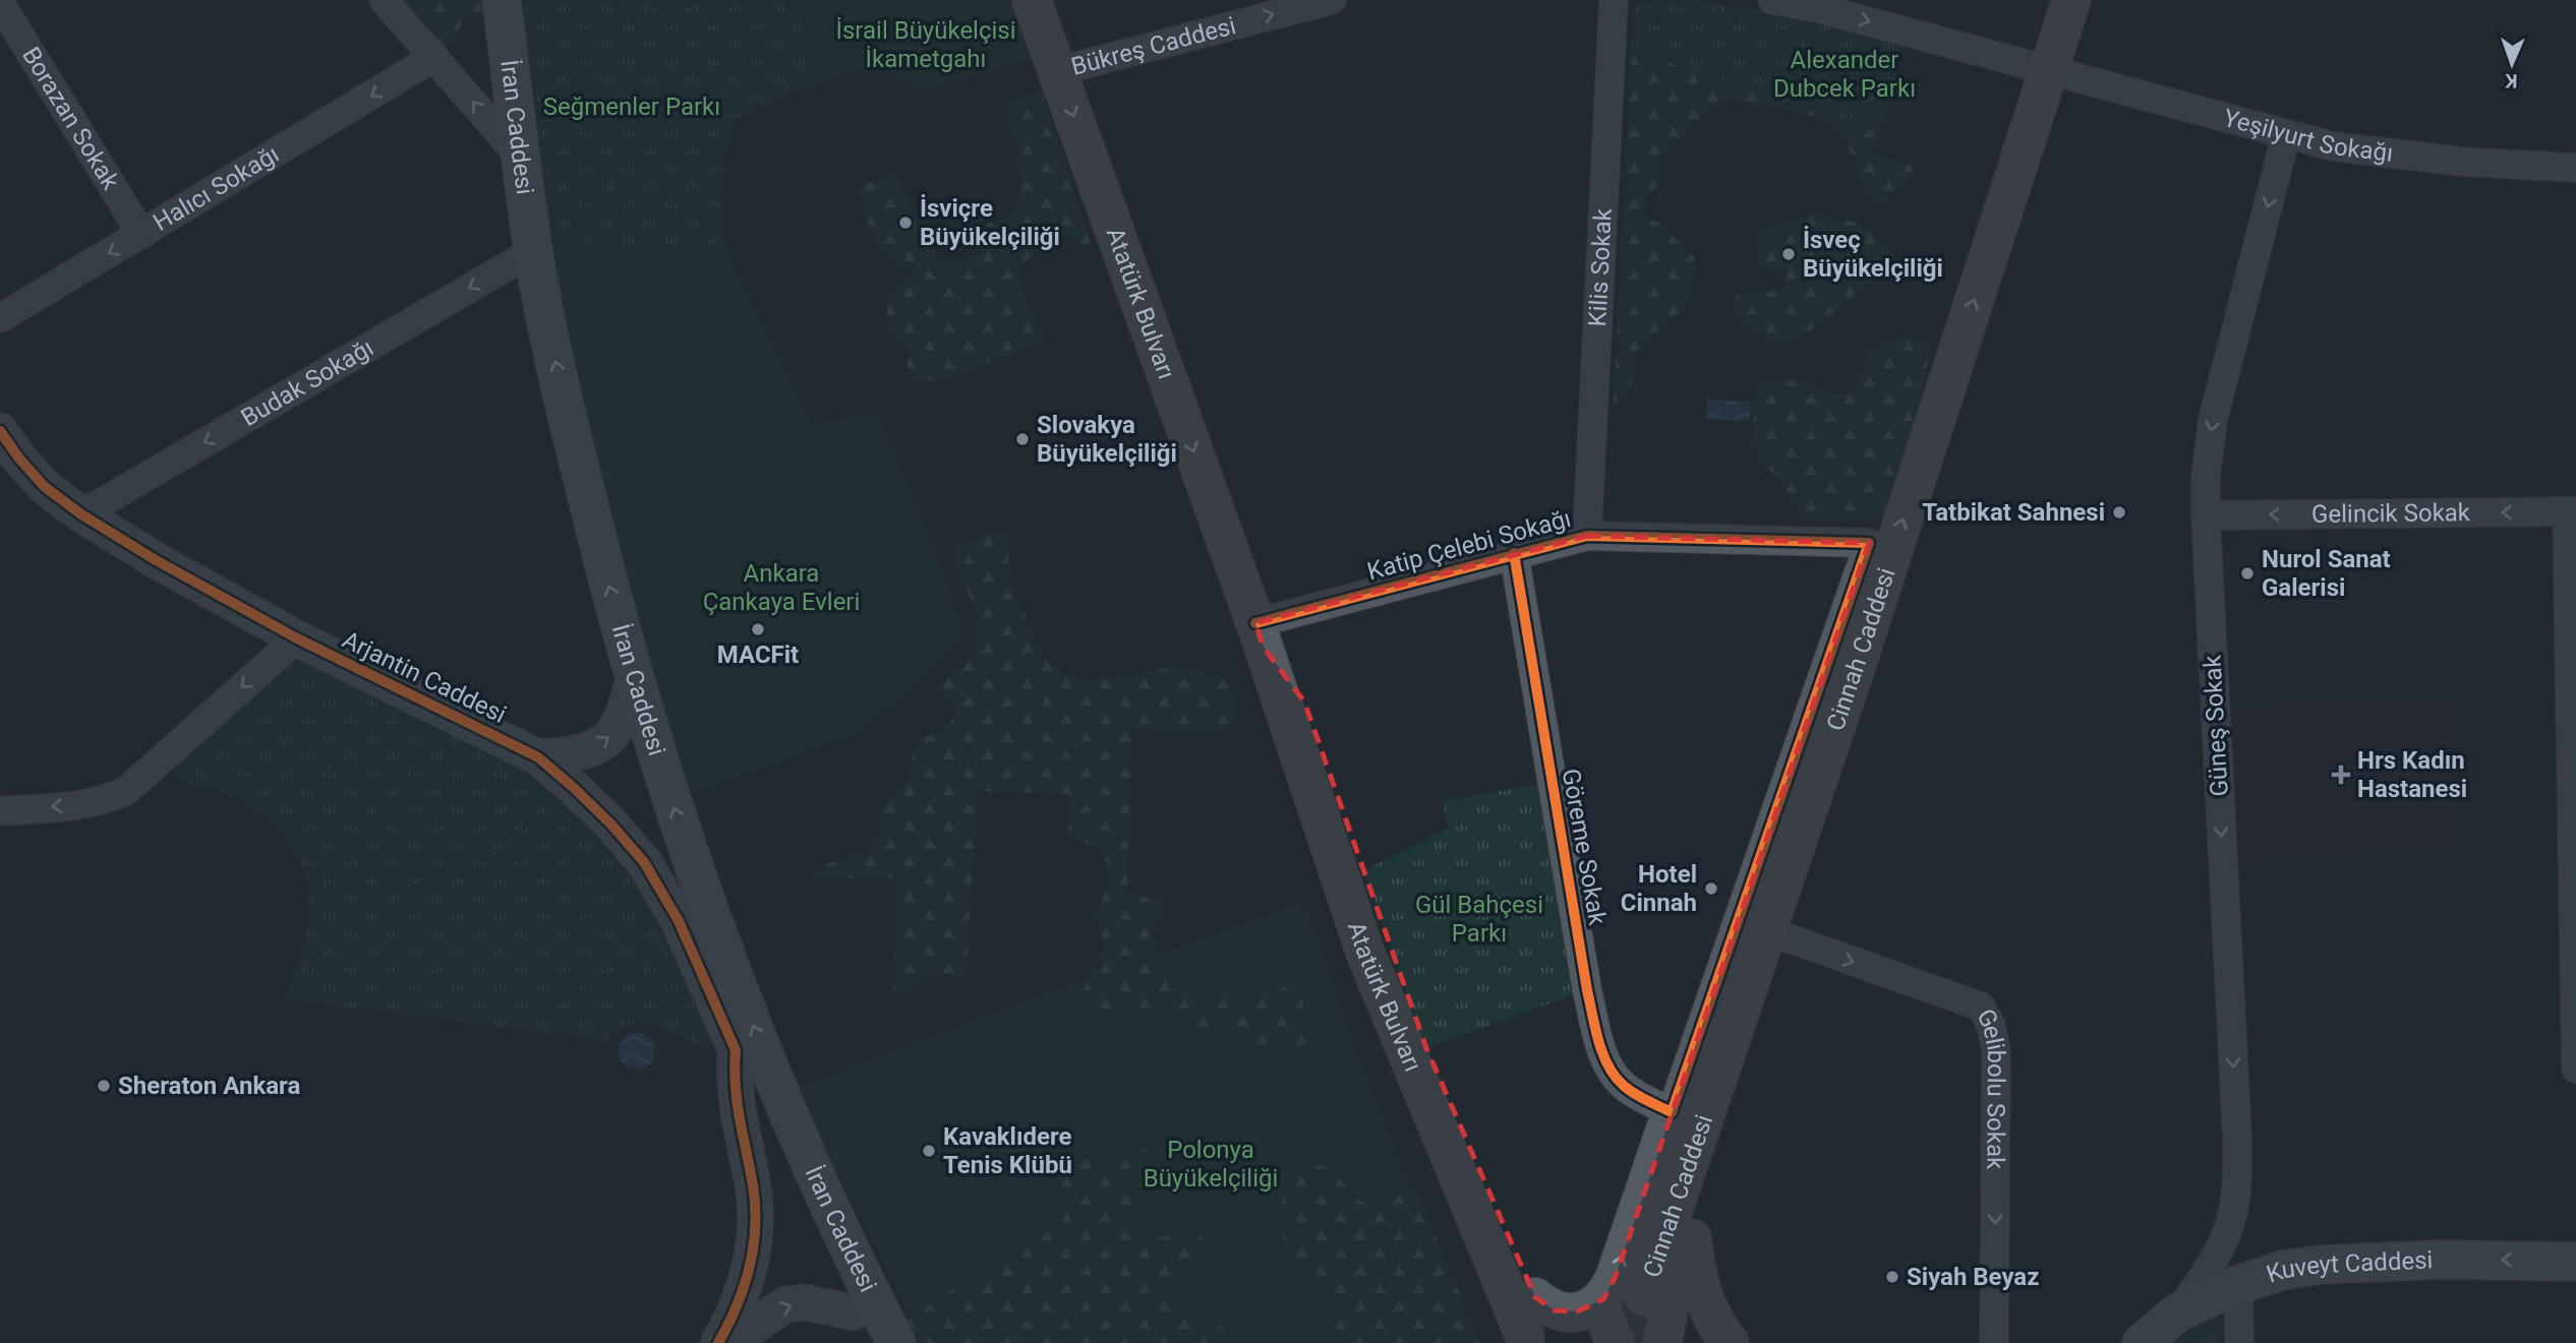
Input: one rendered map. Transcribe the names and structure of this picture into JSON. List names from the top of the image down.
{
  "streets": {
    "main road": [
      "İran Caddesi",
      "Atatürk Bulvarı",
      "Cinnah Caddesi",
      "Kuveyt Caddesi"
    ],
    "street": [
      "Bükreş Caddesi",
      "Borazan Sokak",
      "Yeşilyurt Sokağı",
      "Halıcı Sokağı",
      "Kilis Sokak",
      "Budak Sokağı",
      "Gelincik Sokak",
      "Katip Çelebi Sokağı",
      "Arjantin Caddesi",
      "Güneş Sokak",
      "Göreme Sokak",
      "Gelibolu Sokak"
    ]
  },
  "crossings": [
    ["Bükreş Caddesi", "Atatürk Bulvarı"],
    ["Borazan Sokak", "Halıcı Sokağı"],
    ["İran Caddesi", "Budak Sokağı"],
    ["İran Caddesi", "Arjantin Caddesi"],
    ["Yeşilyurt Sokağı", "Cinnah Caddesi"],
    ["Yeşilyurt Sokağı", "Güneş Sokak"],
    ["Kilis Sokak", "Katip Çelebi Sokağı"],
    ["Atatürk Bulvarı", "Katip Çelebi Sokağı"],
    ["Budak Sokağı", "Arjantin Caddesi"],
    ["Gelincik Sokak", "Güneş Sokak"],
    ["Katip Çelebi Sokağı", "Göreme Sokak"],
    ["Cinnah Caddesi", "Gelibolu Sokak"],
    ["Güneş Sokak", "Kuveyt Caddesi"]
  ],
  "one_way": [
    "Bükreş Caddesi",
    "İran Caddesi",
    "Halıcı Sokağı",
    "Budak Sokağı",
    "Gelincik Sokak",
    "Güneş Sokak",
    "Gelibolu Sokak",
    "Kuveyt Caddesi"
  ],
  "parks": [
    "İsrail Büyükelçisi İkametgahı",
    "Alexander Dubcek Parkı",
    "Seğmenler Parkı",
    "Ankara Çankaya Evleri",
    "Gül Bahçesi Parkı",
    "Polonya Büyükelçiliği"
  ],
  "places": {
    "other": [
      "İsviçre Büyükelçiliği",
      "İsveç Büyükelçiliği",
      "Slovakya Büyükelçiliği",
      "Tatbikat Sahnesi",
      "Nurol Sanat Galerisi",
      "MACFit",
      "Hotel Cinnah",
      "Sheraton Ankara",
      "Kavaklıdere Tenis Klübü",
      "Siyah Beyaz"
    ],
    "health": ["Hrs Kadın Hastanesi"]
  },
  "north": "bottom"
}
